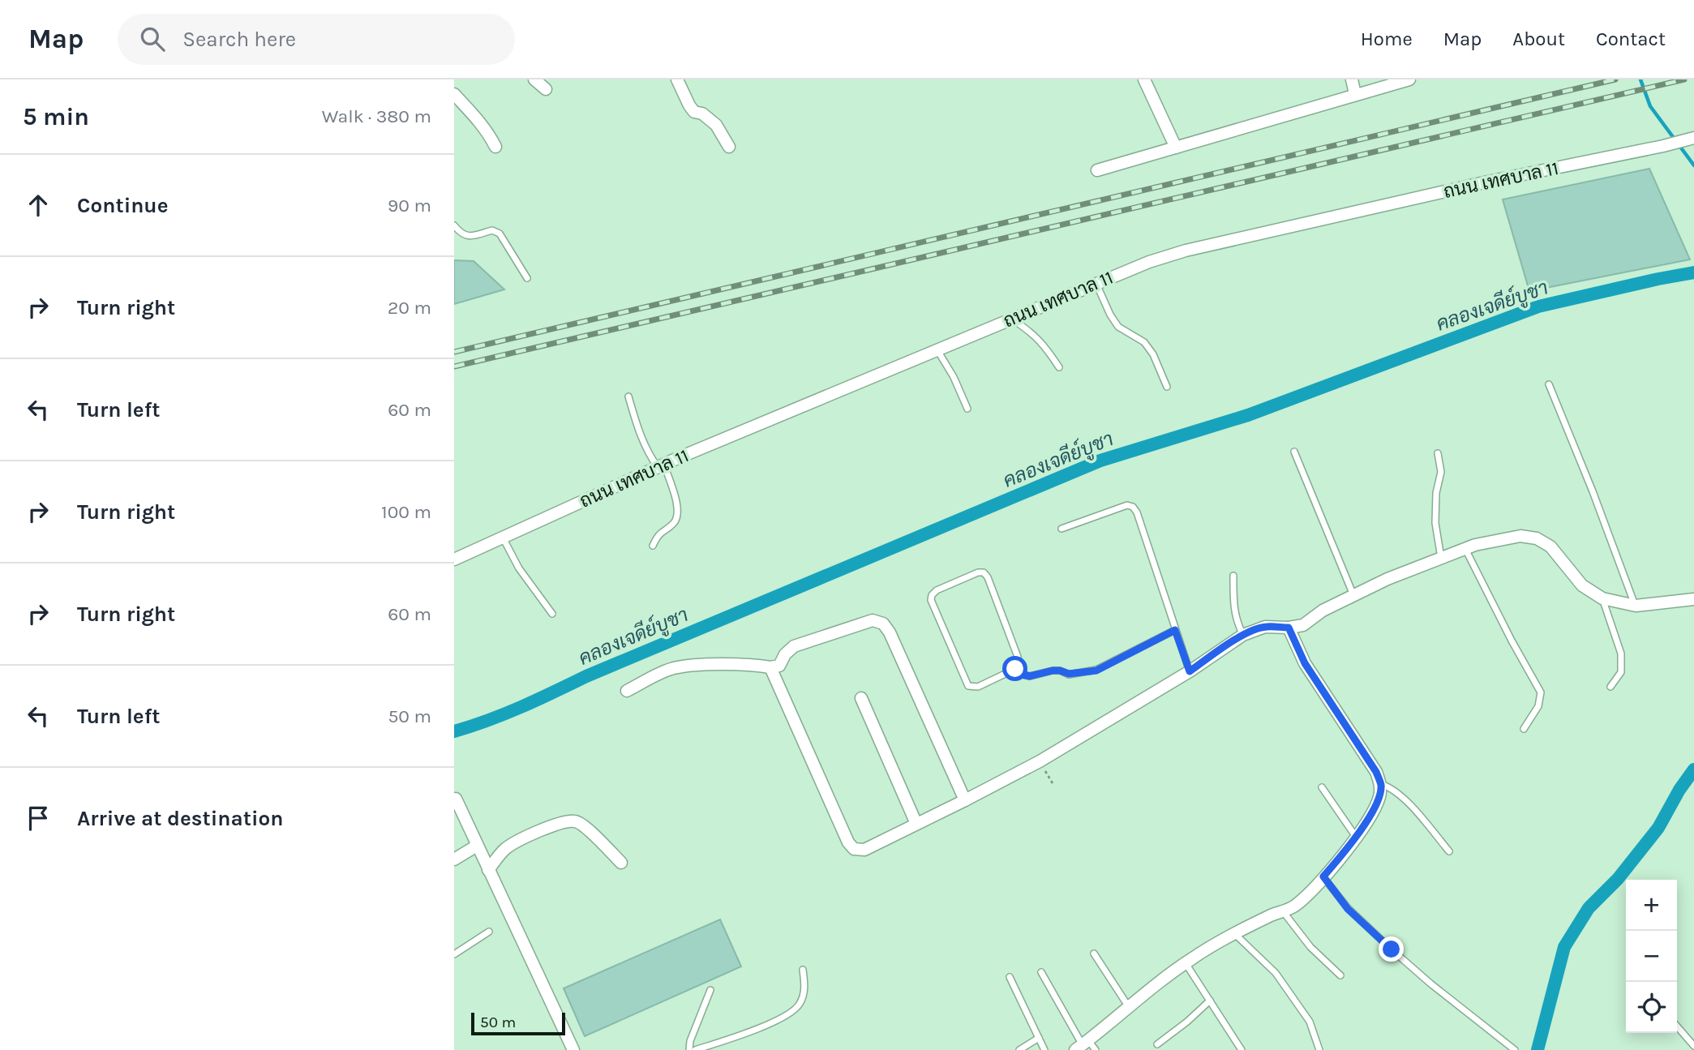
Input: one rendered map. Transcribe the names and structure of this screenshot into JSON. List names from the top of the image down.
{
  "streets": {
    "street": ["ถนน เทศบาล 11"]
  },
  "water": ["คลองเจดีย์บูชา"],
  "scale_bar": "50 m",
  "page": {
    "header": "Map",
    "search": "Search here",
    "nav": [
      "Home",
      "Map",
      "About",
      "Contact"
    ],
    "heading": ["5 min", "Walk · 380 m"],
    "list": [
      ["Continue", "90 m"],
      ["Turn right", "20 m"],
      ["Turn left", "60 m"],
      ["Turn right", "100 m"],
      ["Turn right", "60 m"],
      ["Turn left", "50 m"],
      "Arrive at destination"
    ],
    "map_buttons": ["+", "−"],
    "scale": "50 m"
  }
}
